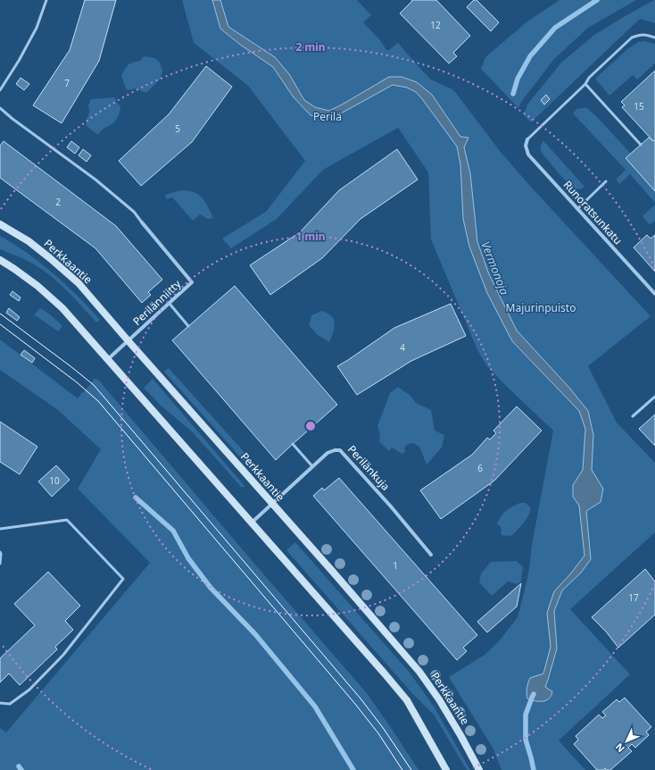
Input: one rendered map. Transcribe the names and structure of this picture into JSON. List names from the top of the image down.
{
  "streets": {
    "main road": ["Perkkaantie"],
    "street": ["Runoratsunkatu", "Perilänniitty", "Perilänkuja"]
  },
  "crossings": [
    ["Perkkaantie", "Perilänniitty"],
    ["Perkkaantie", "Perilänkuja"]
  ],
  "water": ["Vermonoja"],
  "parks": ["Perilä", "Majurinpuisto"],
  "house_numbers": [
    "12",
    "7",
    "15",
    "5",
    "2",
    "4",
    "6",
    "10",
    "1",
    "17"
  ],
  "north": "bottom left",
  "rings": ["2 min", "1 min"]
}
